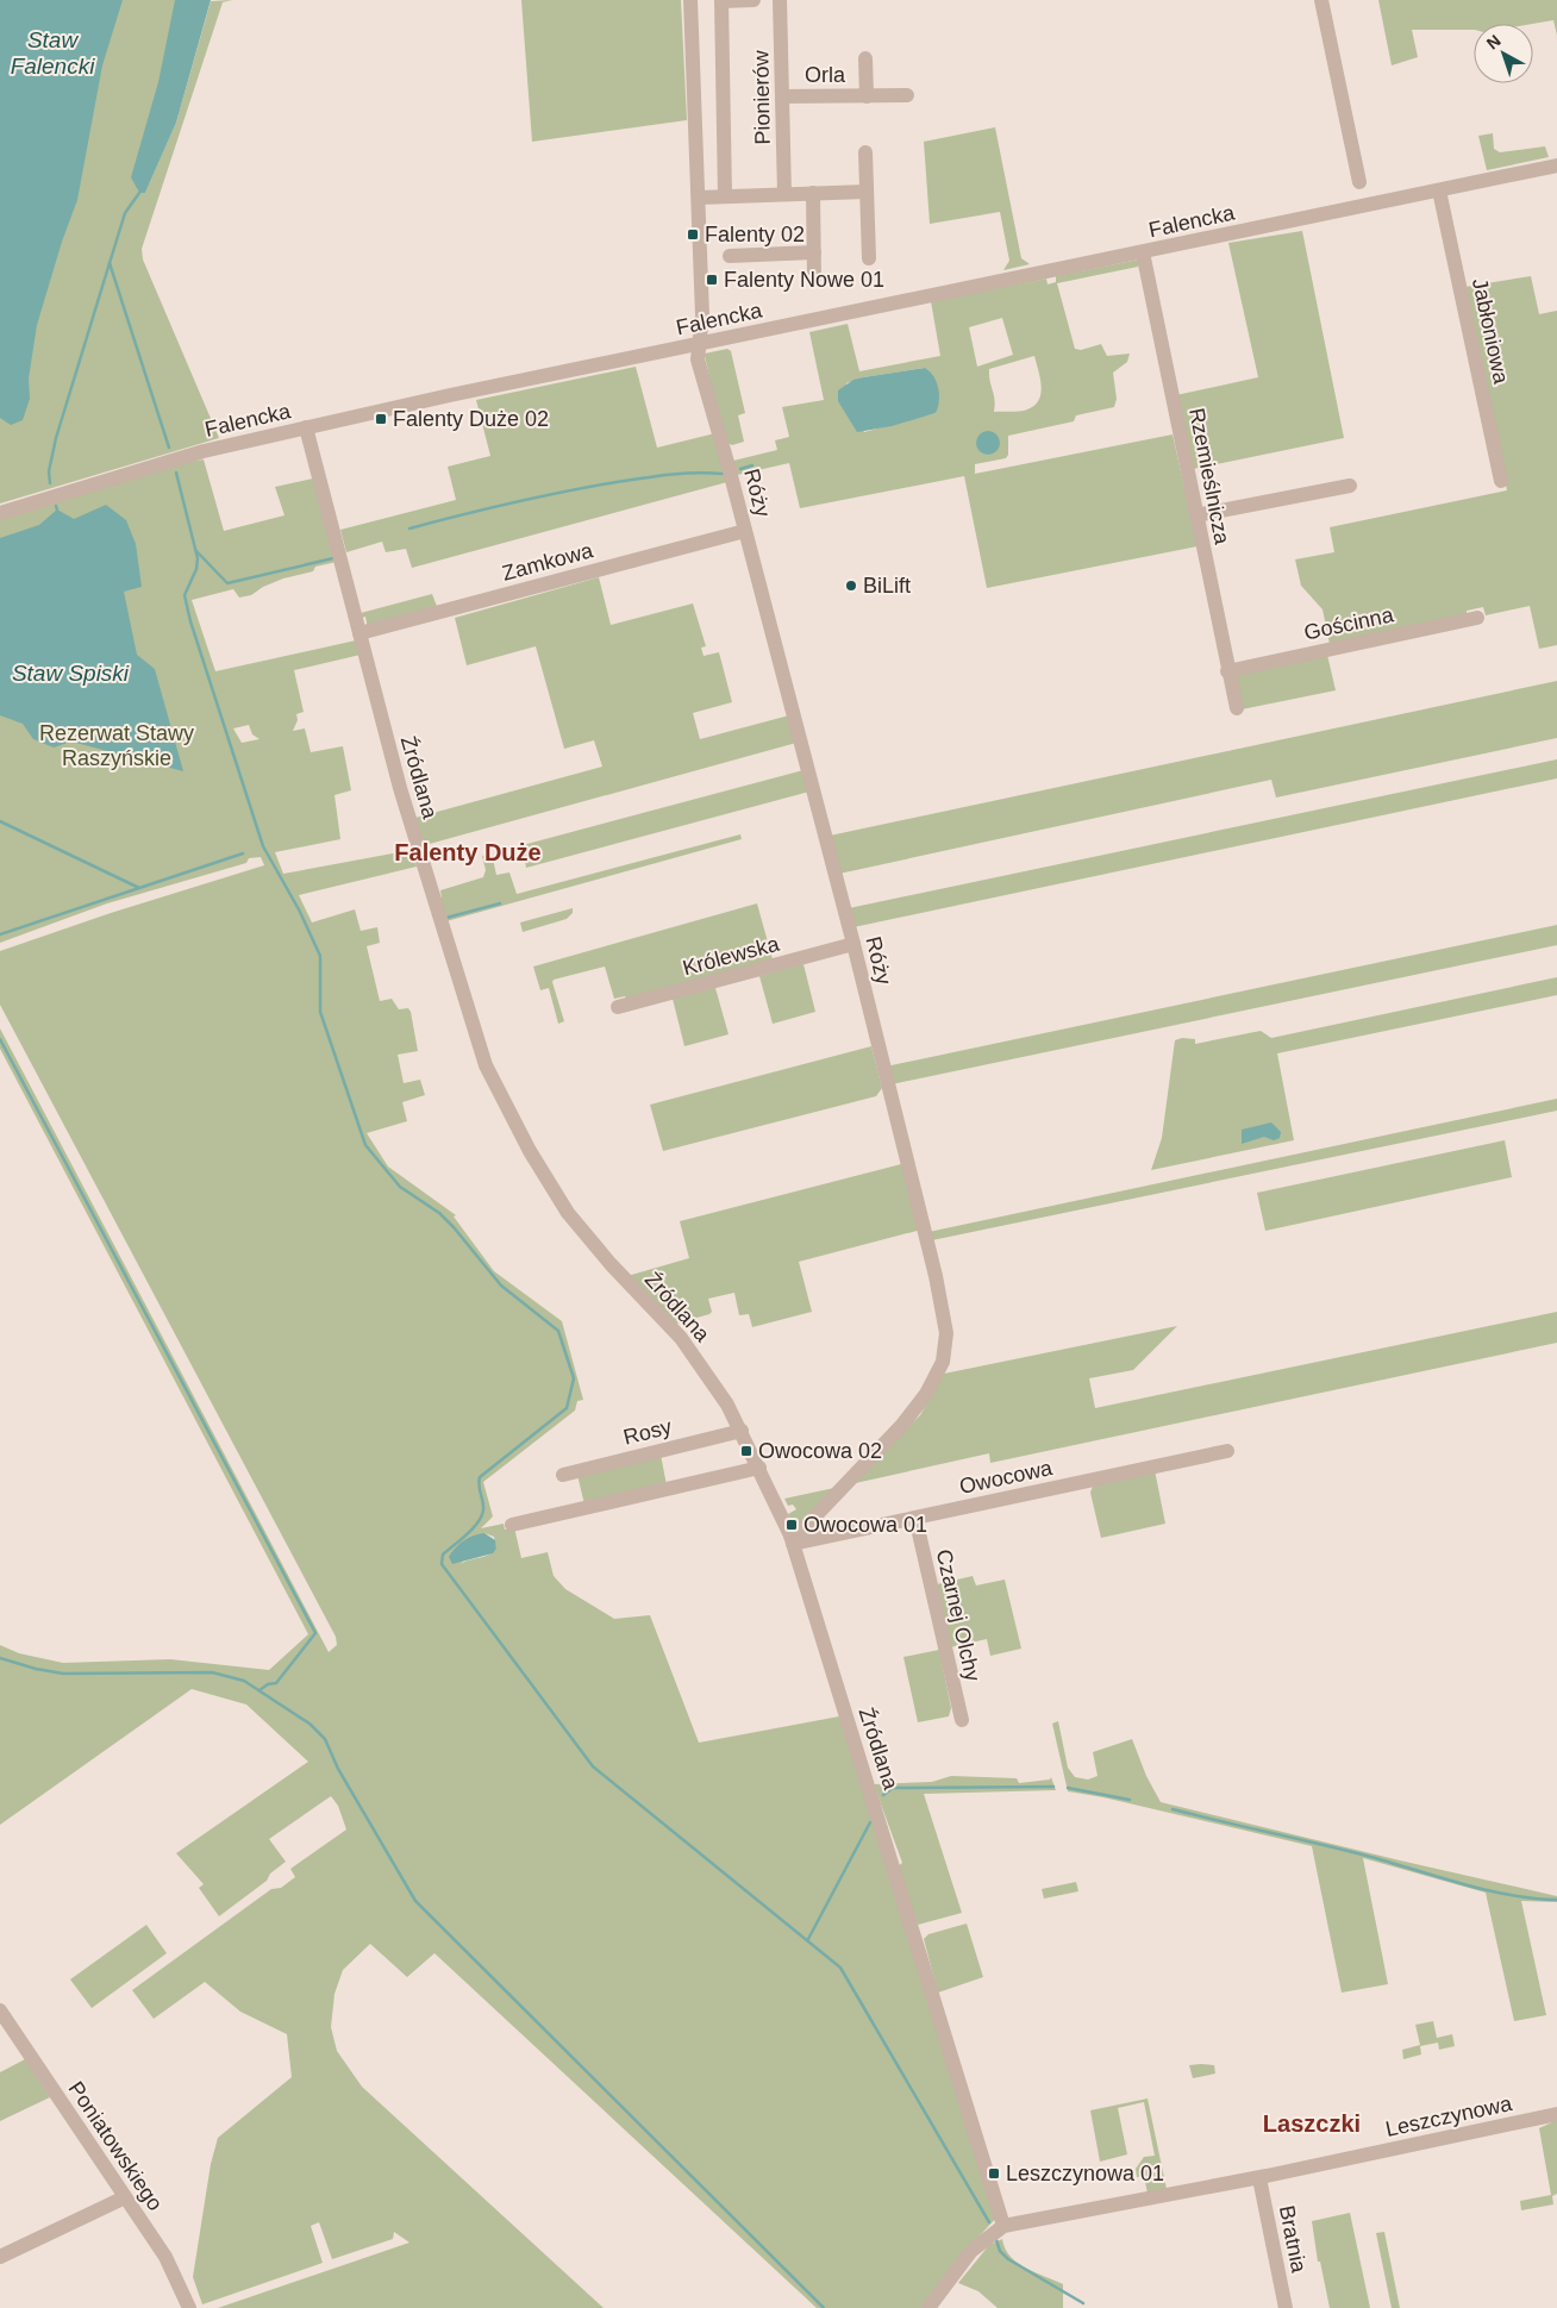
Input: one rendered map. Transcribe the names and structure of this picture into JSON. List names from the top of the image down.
{
  "streets": {
    "street": [
      "Orla",
      "Pionierów",
      "Falencka",
      "Jabłoniowa",
      "Rzemieślnicza",
      "Róży",
      "Zamkowa",
      "Gościnna",
      "Źródlana",
      "Królewska",
      "Rosy",
      "Owocowa",
      "Czarnej Olchy",
      "Leszczynowa",
      "Poniatowskiego",
      "Bratnia"
    ]
  },
  "crossings": [
    ["Orla", "Pionierów"],
    ["Falencka", "Jabłoniowa"],
    ["Falencka", "Rzemieślnicza"],
    ["Falencka", "Róży"],
    ["Falencka", "Źródlana"],
    ["Rzemieślnicza", "Gościnna"],
    ["Róży", "Zamkowa"],
    ["Róży", "Źródlana"],
    ["Róży", "Królewska"],
    ["Róży", "Owocowa"],
    ["Zamkowa", "Źródlana"],
    ["Źródlana", "Rosy"],
    ["Źródlana", "Owocowa"],
    ["Źródlana", "Leszczynowa"],
    ["Owocowa", "Czarnej Olchy"],
    ["Leszczynowa", "Bratnia"]
  ],
  "districts": ["Falenty Duże", "Laszczki"],
  "water": ["Staw Falencki", "Staw Spiski"],
  "parks": ["Rezerwat Stawy Raszyńskie"],
  "places": {
    "transit": [
      "Falenty 02",
      "Falenty Nowe 01",
      "Falenty Duże 02",
      "Owocowa 02",
      "Owocowa 01",
      "Leszczynowa 01"
    ],
    "other": ["BiLift"]
  },
  "north": "top left"
}
